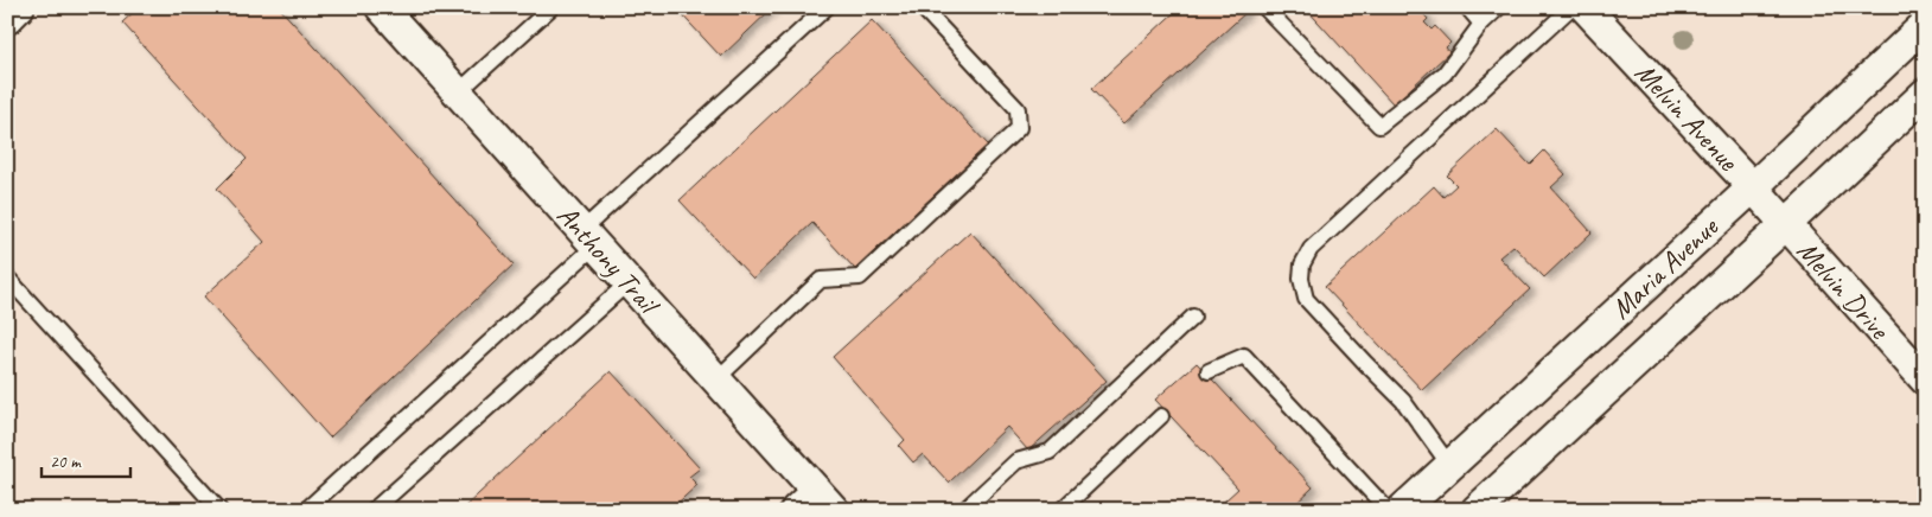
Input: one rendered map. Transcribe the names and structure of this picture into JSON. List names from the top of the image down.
{
  "streets": {
    "street": [
      "Melvin Avenue",
      "Anthony Trail",
      "Maria Avenue",
      "Melvin Drive"
    ]
  },
  "crossings": [
    ["Melvin Avenue", "Maria Avenue"],
    ["Melvin Avenue", "Melvin Drive"],
    ["Maria Avenue", "Melvin Drive"]
  ],
  "scale_bar": "20 m"
}
